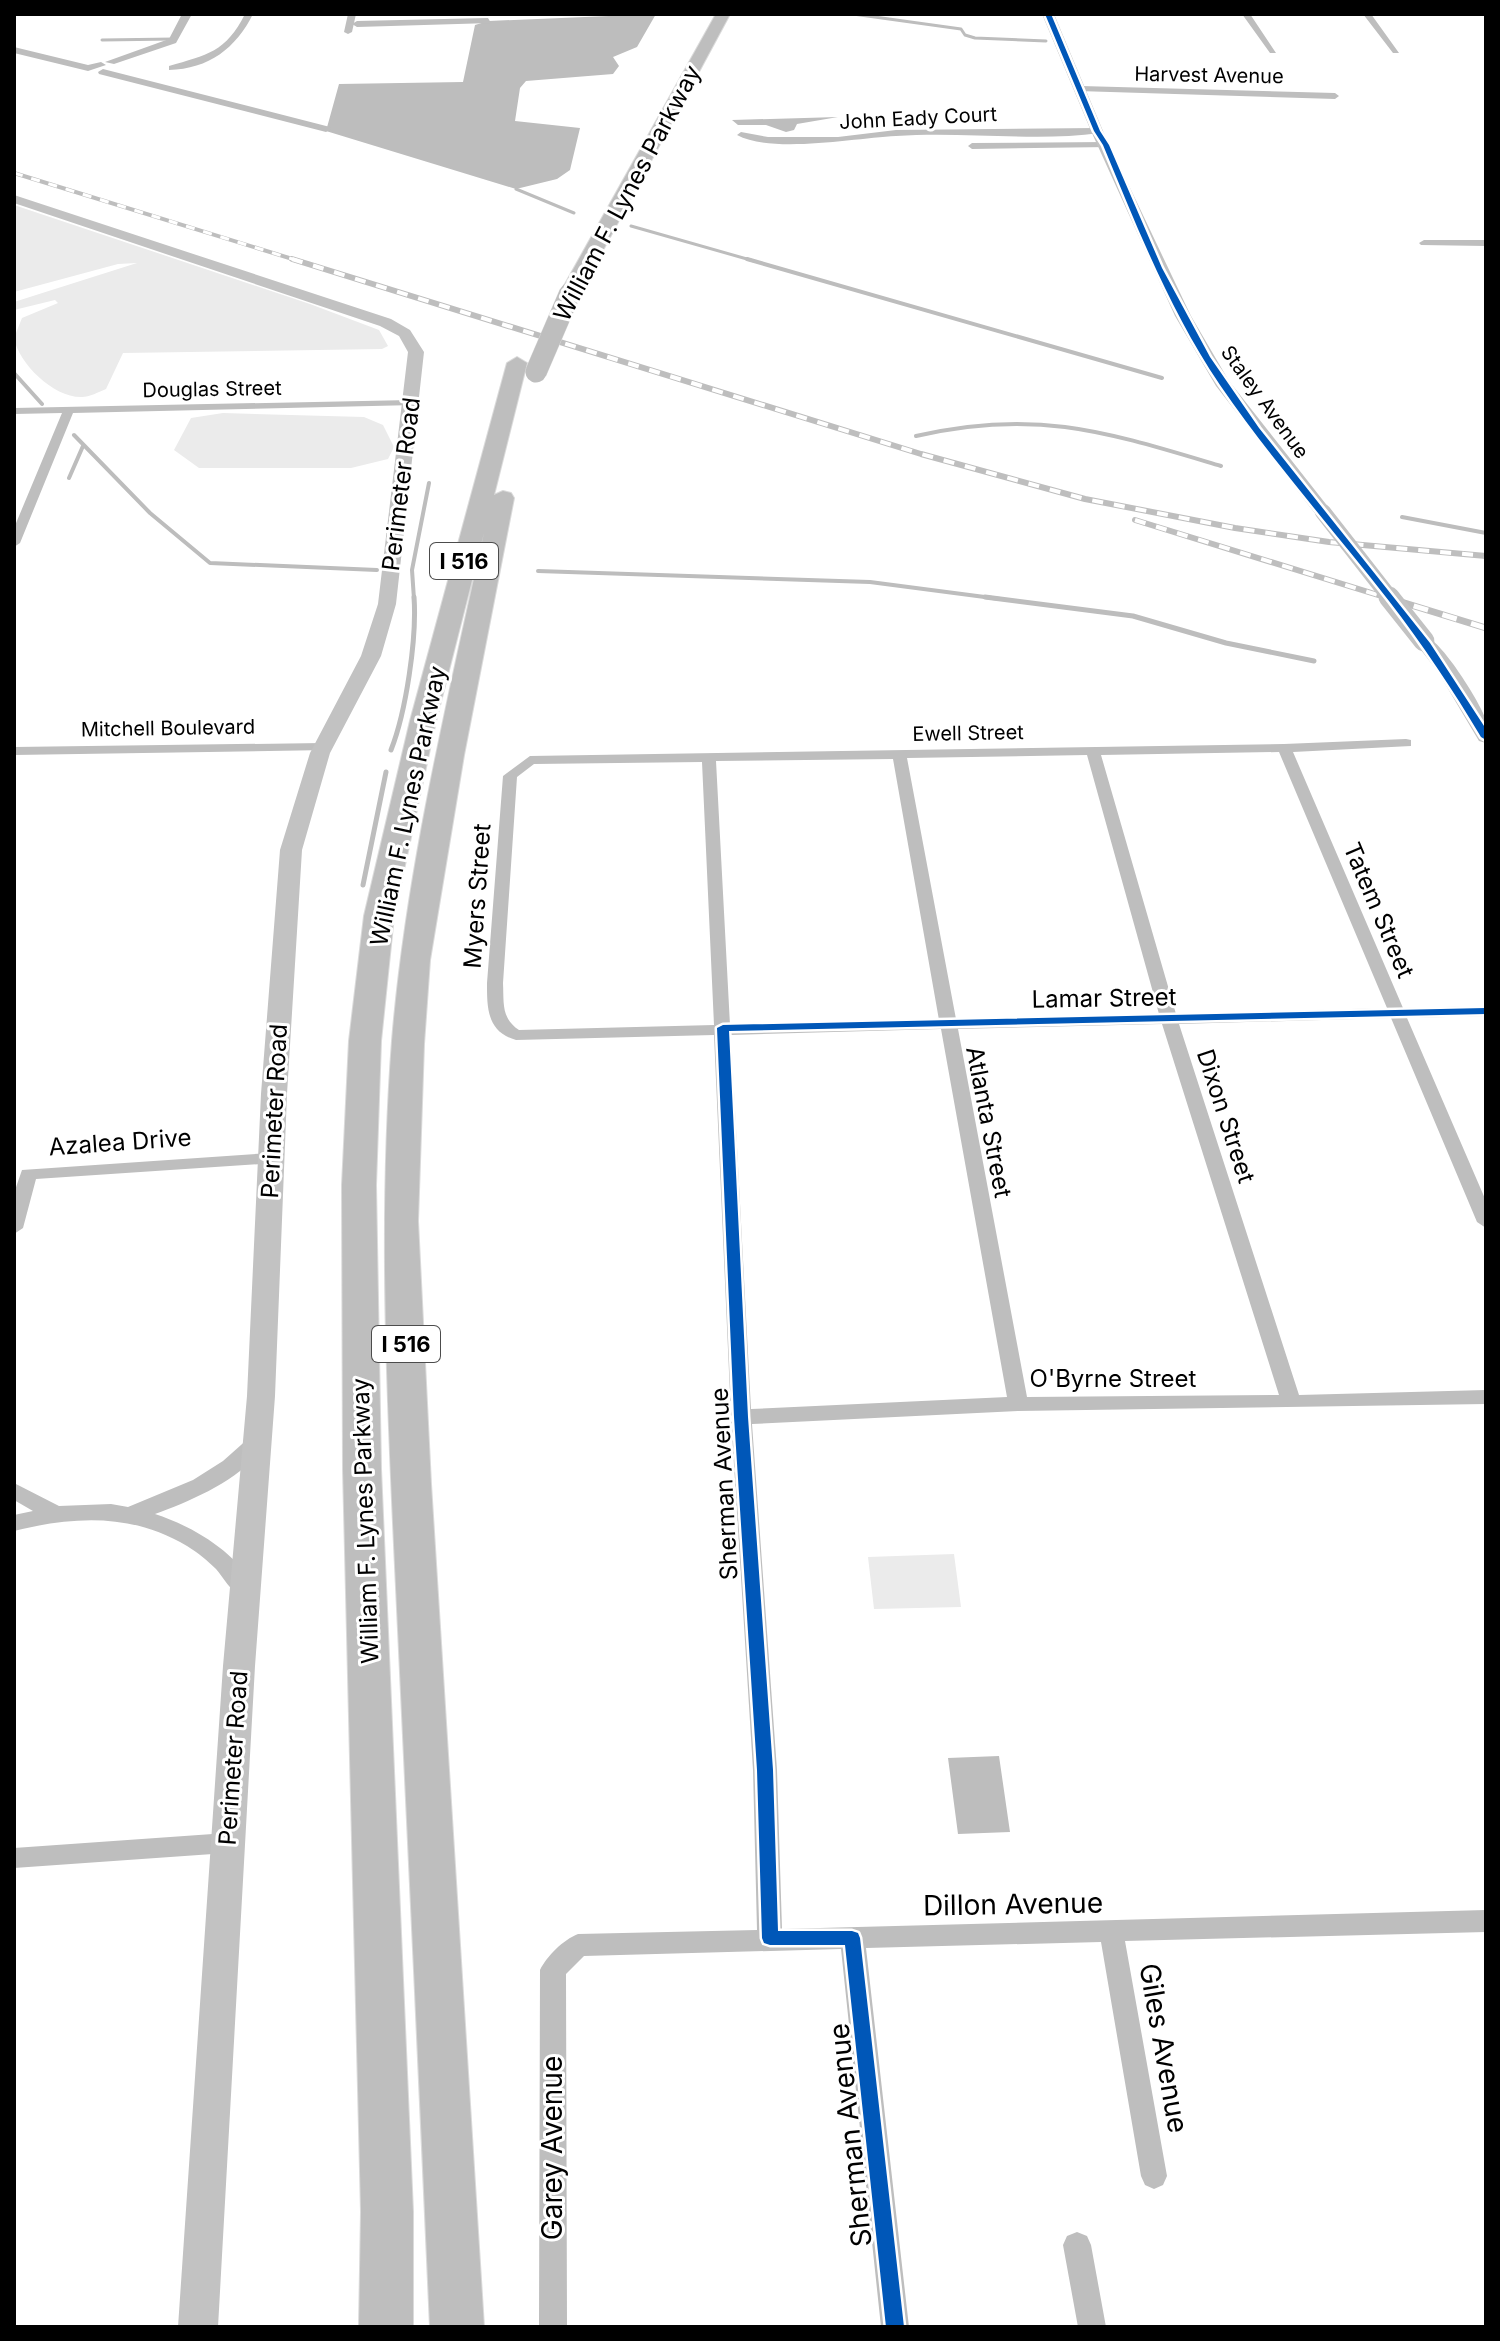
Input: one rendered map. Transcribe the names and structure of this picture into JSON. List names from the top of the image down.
{
  "streets": {
    "highway": ["William F. Lynes Parkway", "I 516"],
    "street": [
      "Harvest Avenue",
      "John Eady Court",
      "Douglas Street",
      "Staley Avenue",
      "Perimeter Road",
      "Mitchell Boulevard",
      "Ewell Street",
      "Myers Street",
      "Tatem Street",
      "Lamar Street",
      "Dixon Street",
      "Atlanta Street",
      "Azalea Drive",
      "O'Byrne Street",
      "Sherman Avenue",
      "Dillon Avenue",
      "Giles Avenue",
      "Garey Avenue"
    ]
  },
  "crossings": [
    ["Harvest Avenue", "Staley Avenue"],
    ["John Eady Court", "Staley Avenue"],
    ["Douglas Street", "Perimeter Road"],
    ["Perimeter Road", "Mitchell Boulevard"],
    ["Perimeter Road", "Azalea Drive"],
    ["Ewell Street", "Myers Street"],
    ["Ewell Street", "Tatem Street"],
    ["Ewell Street", "Dixon Street"],
    ["Ewell Street", "Atlanta Street"],
    ["Ewell Street", "Sherman Avenue"],
    ["Myers Street", "Lamar Street"],
    ["Tatem Street", "Lamar Street"],
    ["Lamar Street", "Dixon Street"],
    ["Lamar Street", "Atlanta Street"],
    ["Lamar Street", "Sherman Avenue"],
    ["Dixon Street", "O'Byrne Street"],
    ["Atlanta Street", "O'Byrne Street"],
    ["O'Byrne Street", "Sherman Avenue"],
    ["Sherman Avenue", "Dillon Avenue"],
    ["Dillon Avenue", "Giles Avenue"],
    ["Dillon Avenue", "Garey Avenue"]
  ]
}
